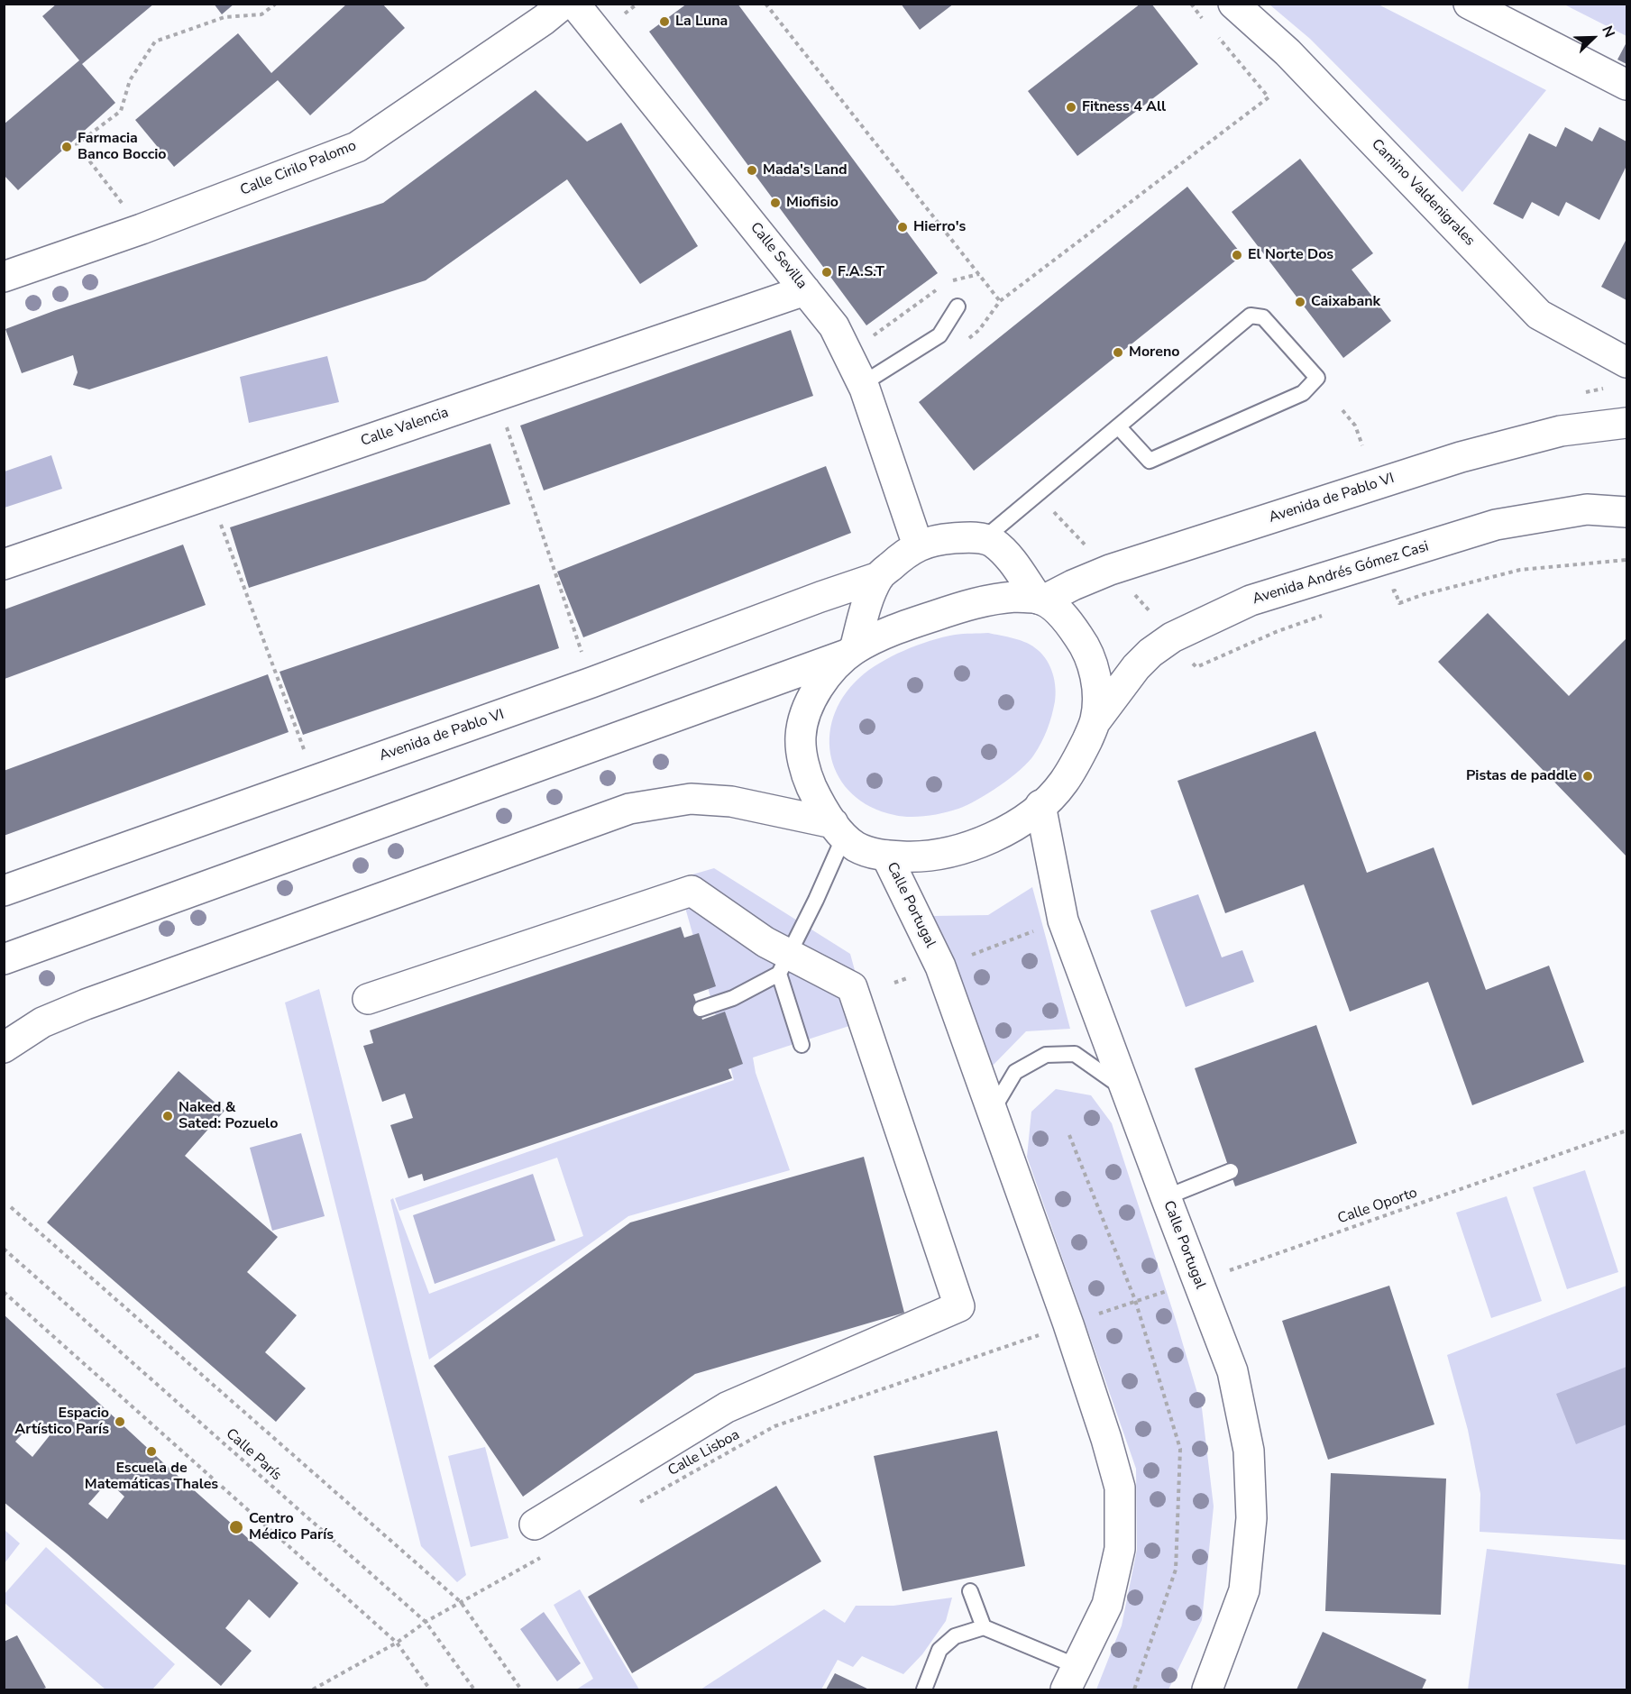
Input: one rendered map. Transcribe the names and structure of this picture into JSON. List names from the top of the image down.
{
  "streets": {
    "street": [
      "Calle Cirilo Palomo",
      "Camino Valdenigrales",
      "Calle Sevilla",
      "Calle Valencia",
      "Avenida de Pablo VI",
      "Avenida Andrés Gómez Casi",
      "Calle Portugal"
    ],
    "path": ["Calle Oporto", "Calle Lisboa", "Calle París"]
  },
  "crossings": [
    ["Calle Sevilla", "Calle Valencia"],
    ["Calle Portugal", "Calle Oporto"],
    ["Calle Portugal", "Calle Lisboa"],
    ["Calle Oporto", "Calle Lisboa"]
  ],
  "places": [
    "La Luna",
    "Fitness 4 All",
    "Farmacia Banco Boccio",
    "Mada's Land",
    "Miofisio",
    "Hierro's",
    "El Norte Dos",
    "F.A.S.T",
    "Caixabank",
    "Moreno",
    "Pistas de paddle",
    "Naked & Sated: Pozuelo",
    "Espacio Artístico París",
    "Escuela de Matemáticas Thales",
    "Centro Médico París"
  ],
  "north": "top right"
}
